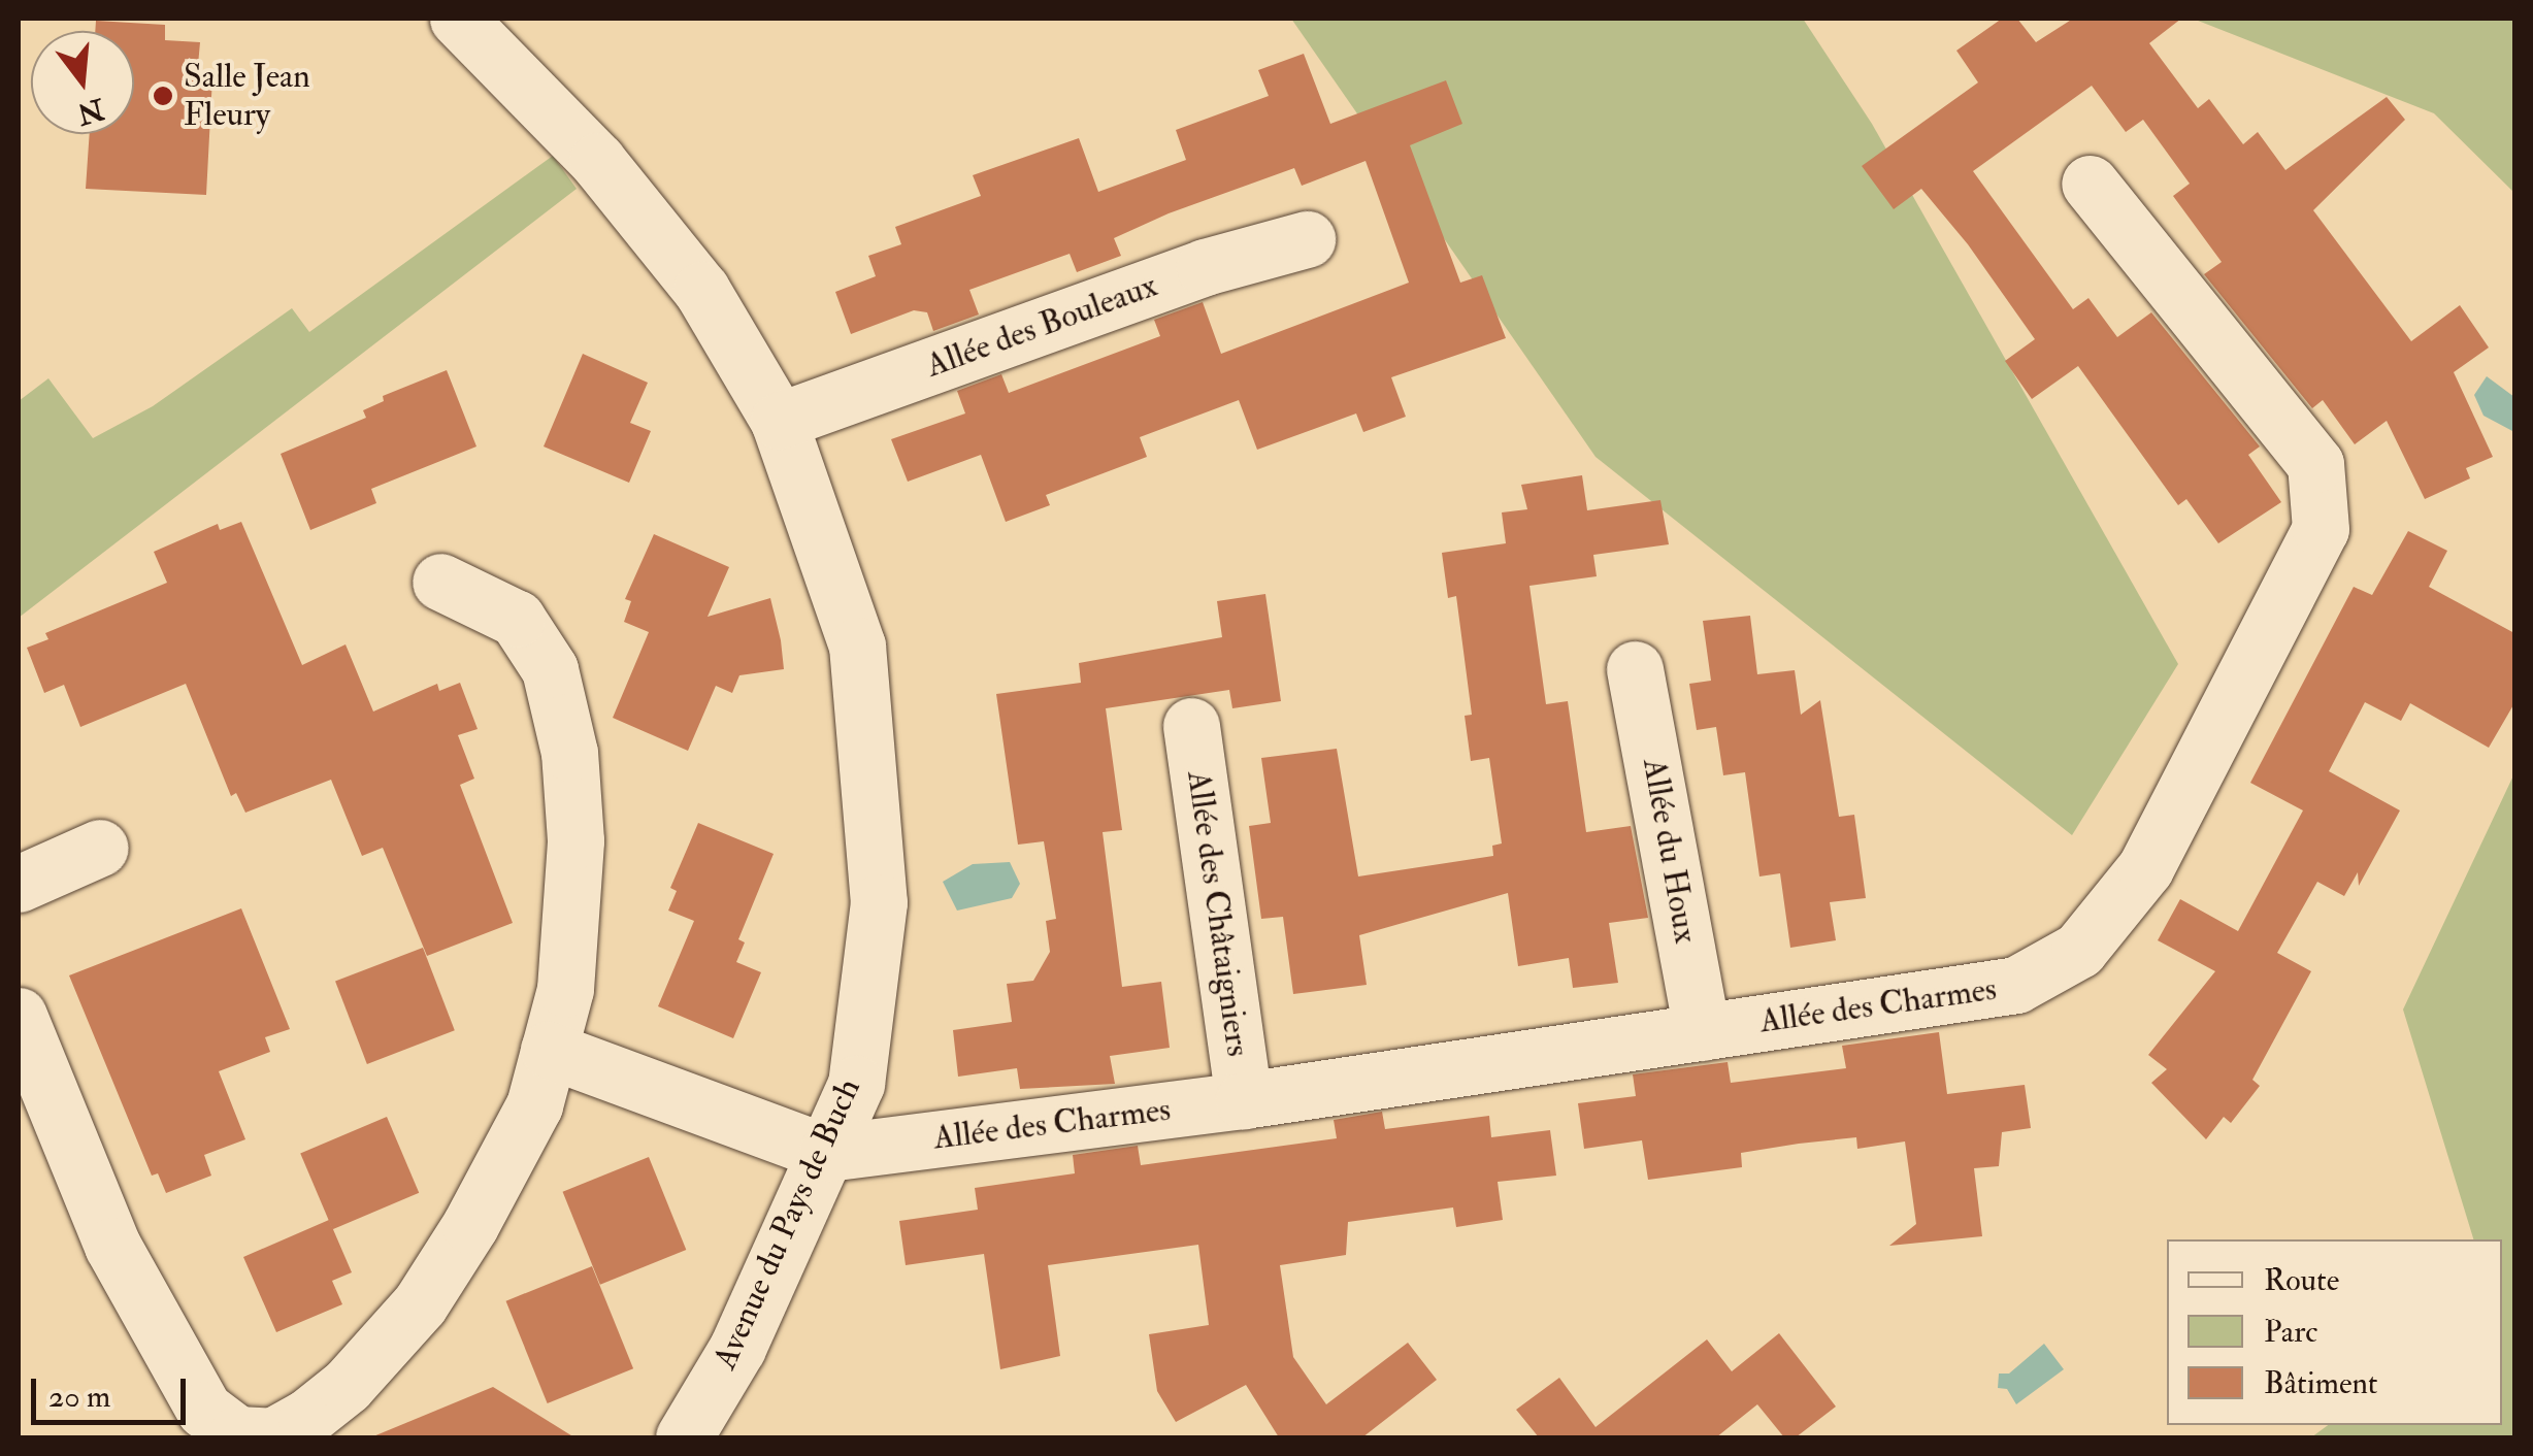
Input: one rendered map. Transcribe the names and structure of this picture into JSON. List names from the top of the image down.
{
  "streets": {
    "street": [
      "Allée des Bouleaux",
      "Allée du Houx",
      "Allée des Châtaigniers",
      "Allée des Charmes",
      "Avenue du Pays de Buch"
    ]
  },
  "crossings": [
    ["Allée des Bouleaux", "Avenue du Pays de Buch"],
    ["Allée du Houx", "Allée des Charmes"],
    ["Allée des Châtaigniers", "Allée des Charmes"],
    ["Allée des Charmes", "Avenue du Pays de Buch"]
  ],
  "places": ["Salle Jean Fleury"],
  "legend": ["Route", "Parc", "Bâtiment"],
  "scale_bar": "20 m",
  "north": "bottom"
}
